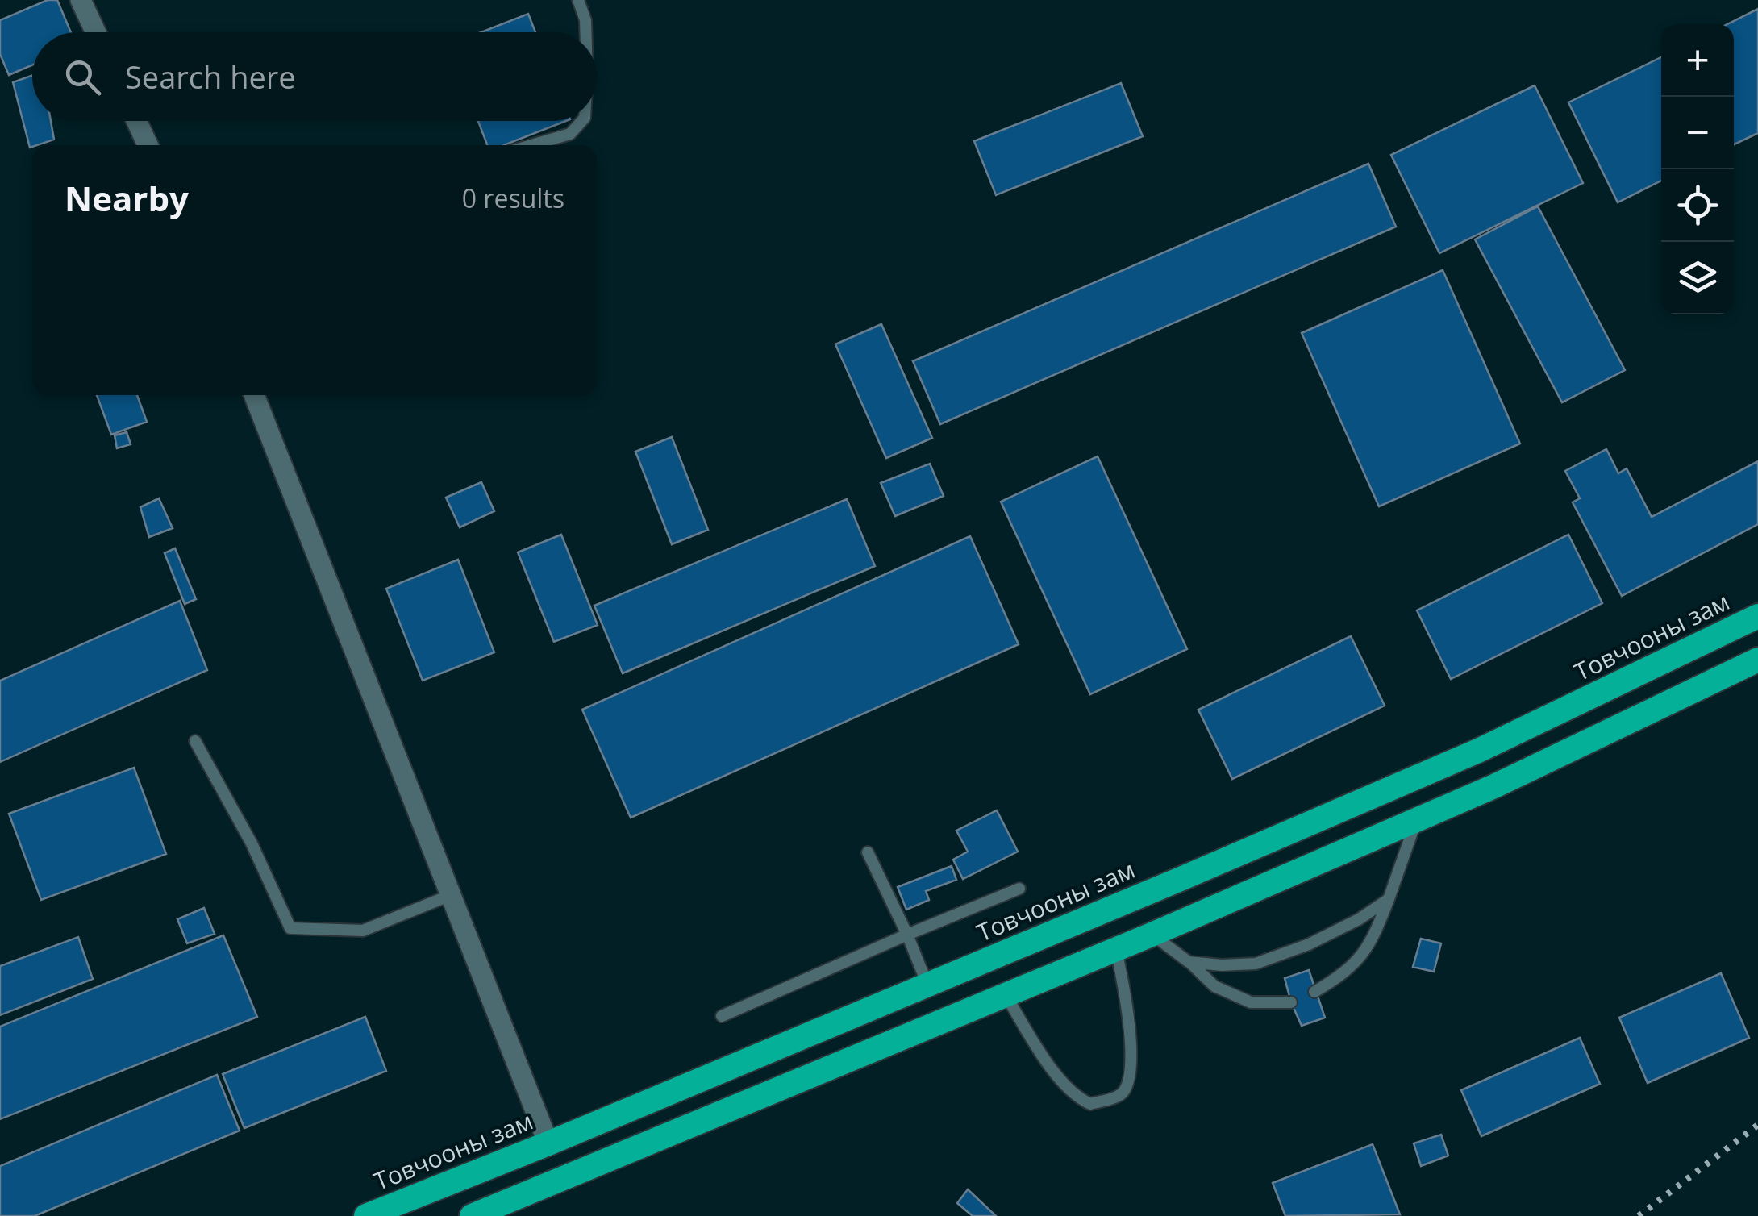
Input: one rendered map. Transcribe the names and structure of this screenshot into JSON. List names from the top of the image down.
{
  "streets": {
    "highway": ["Товчооны зам"]
  },
  "page": {
    "map_buttons": ["+", "−"],
    "search": "Search here",
    "heading": ["Nearby", "0 results"]
  }
}
